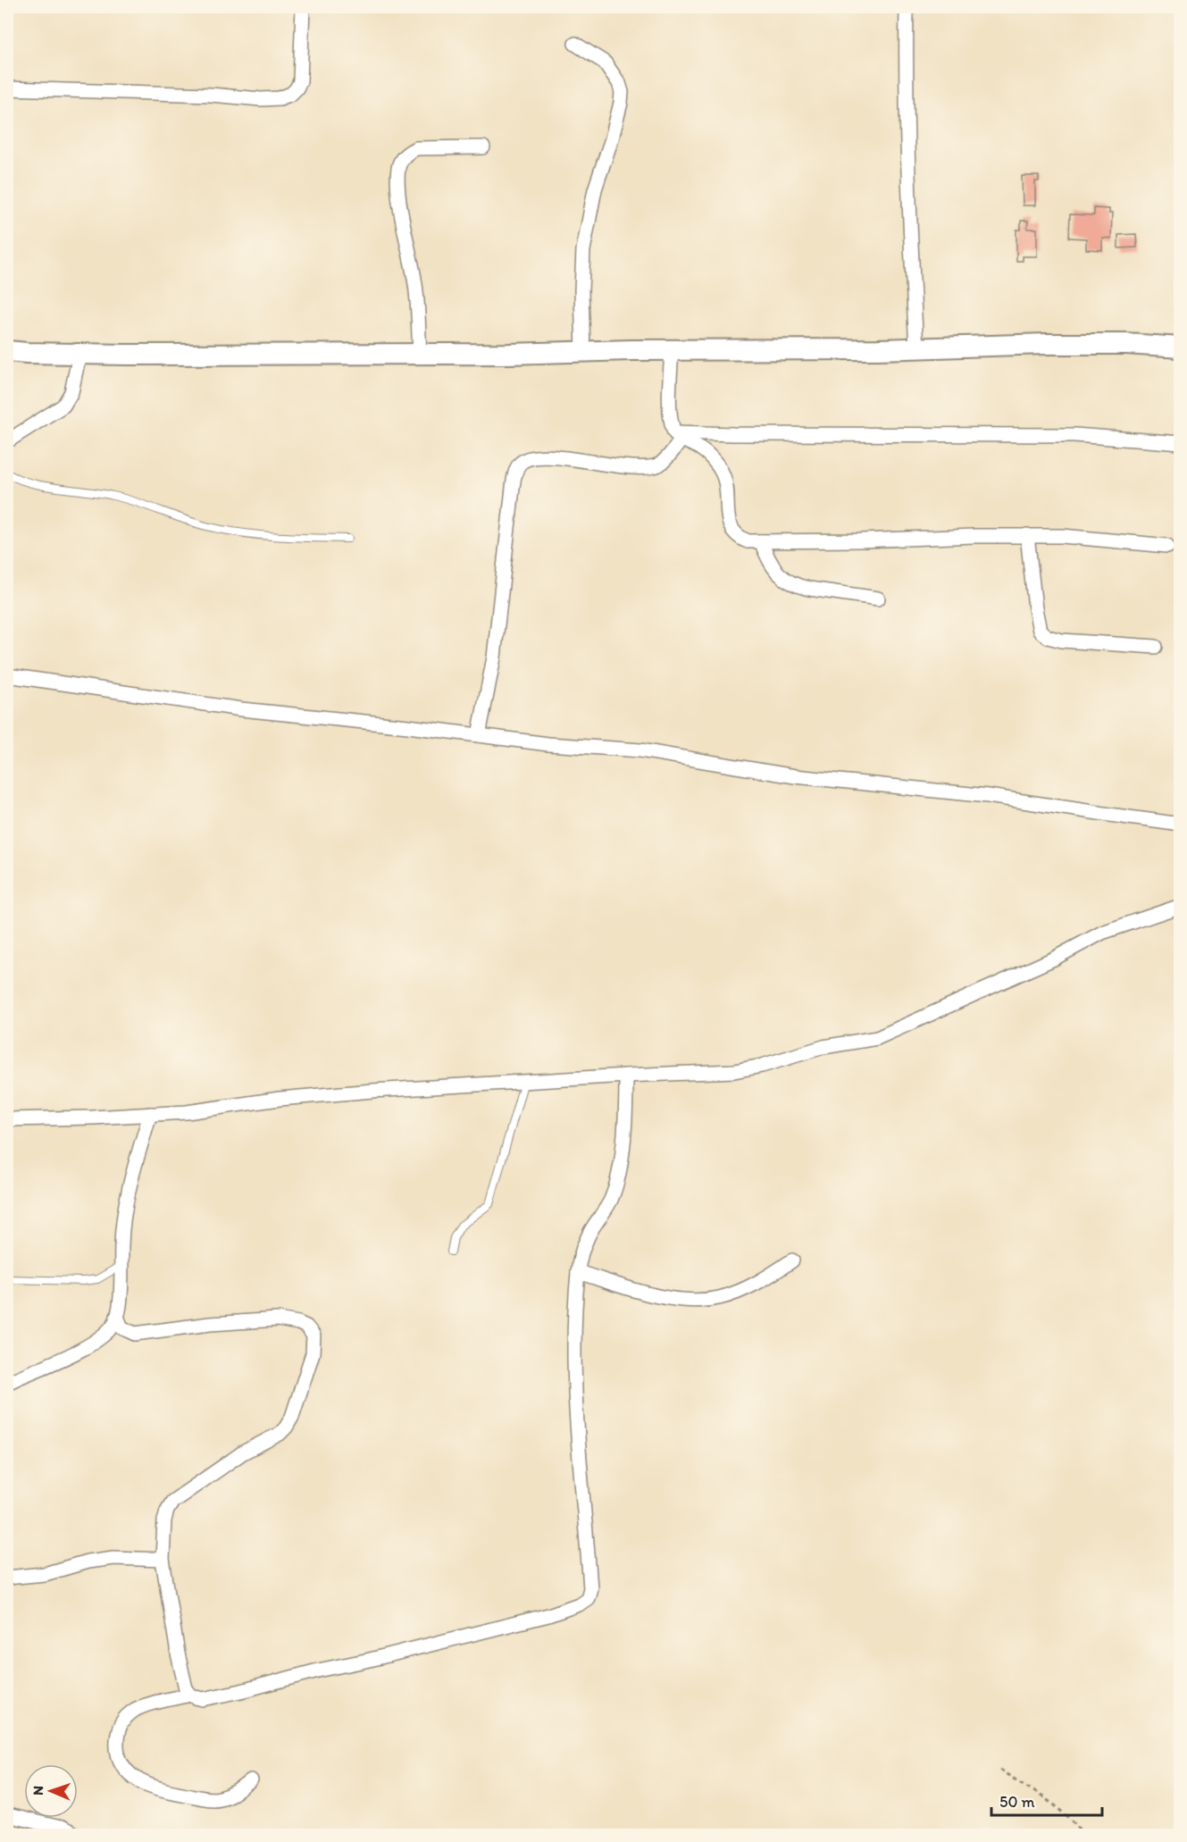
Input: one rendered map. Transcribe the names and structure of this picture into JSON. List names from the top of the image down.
{
  "scale_bar": "50 m",
  "north": "left"
}
